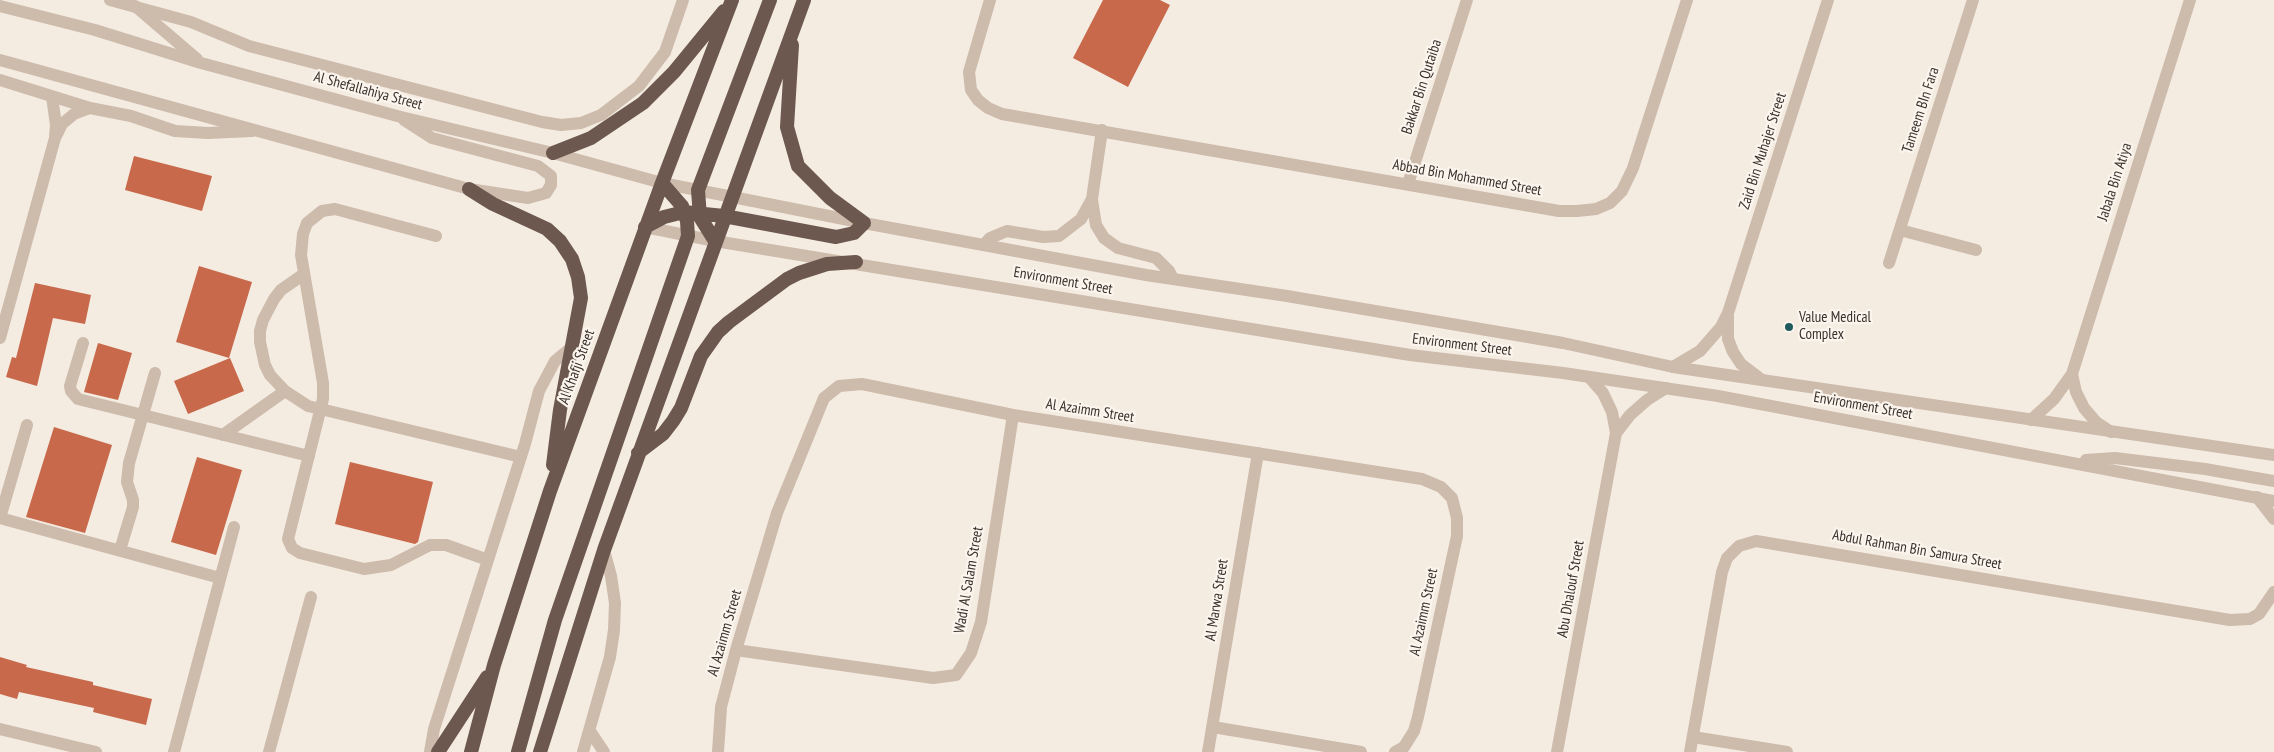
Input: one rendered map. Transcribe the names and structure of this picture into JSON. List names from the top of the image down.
{
  "streets": {
    "highway": ["Al Khafji Street"],
    "street": [
      "Bakkar Bin Qutaiba",
      "Al Shefallahiya Street",
      "Tameem BIn Fara",
      "Zaid Bin Muhajer Street",
      "Abbad Bin Mohammed Street",
      "Jabala Bin Atiya",
      "Environment Street",
      "Al Azaimm Street",
      "Abdul Rahman Bin Samura Street",
      "Wadi Al Salam Street",
      "Abu Dhalouf Street",
      "Al Marwa Street"
    ]
  },
  "crossings": [
    ["Bakkar Bin Qutaiba", "Abbad Bin Mohammed Street"],
    ["Al Shefallahiya Street", "Environment Street"],
    ["Al Shefallahiya Street", "Al Khafji Street"],
    ["Zaid Bin Muhajer Street", "Environment Street"],
    ["Jabala Bin Atiya", "Environment Street"],
    ["Environment Street", "Al Khafji Street"],
    ["Environment Street", "Abu Dhalouf Street"],
    ["Al Azaimm Street", "Wadi Al Salam Street"],
    ["Al Azaimm Street", "Al Marwa Street"]
  ],
  "places": ["Value Medical Complex"]
}
